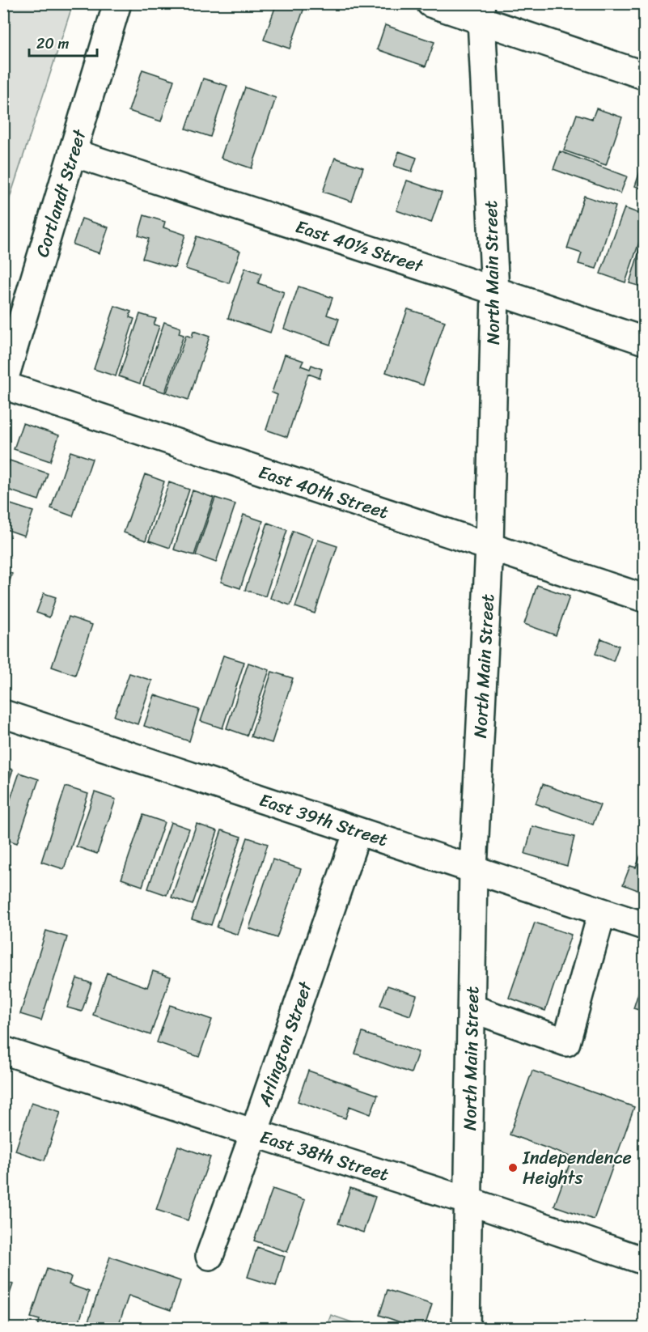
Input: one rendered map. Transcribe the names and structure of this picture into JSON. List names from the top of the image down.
{
  "streets": {
    "street": [
      "Cortlandt Street",
      "East 40½ Street",
      "North Main Street",
      "East 40th Street",
      "East 39th Street",
      "Arlington Street",
      "East 38th Street"
    ]
  },
  "crossings": [
    ["Cortlandt Street", "East 40½ Street"],
    ["Cortlandt Street", "East 40th Street"],
    ["East 40½ Street", "North Main Street"],
    ["North Main Street", "East 40th Street"],
    ["North Main Street", "East 39th Street"],
    ["North Main Street", "East 38th Street"],
    ["East 39th Street", "Arlington Street"],
    ["Arlington Street", "East 38th Street"]
  ],
  "places": ["Independence Heights"],
  "scale_bar": "20 m"
}
